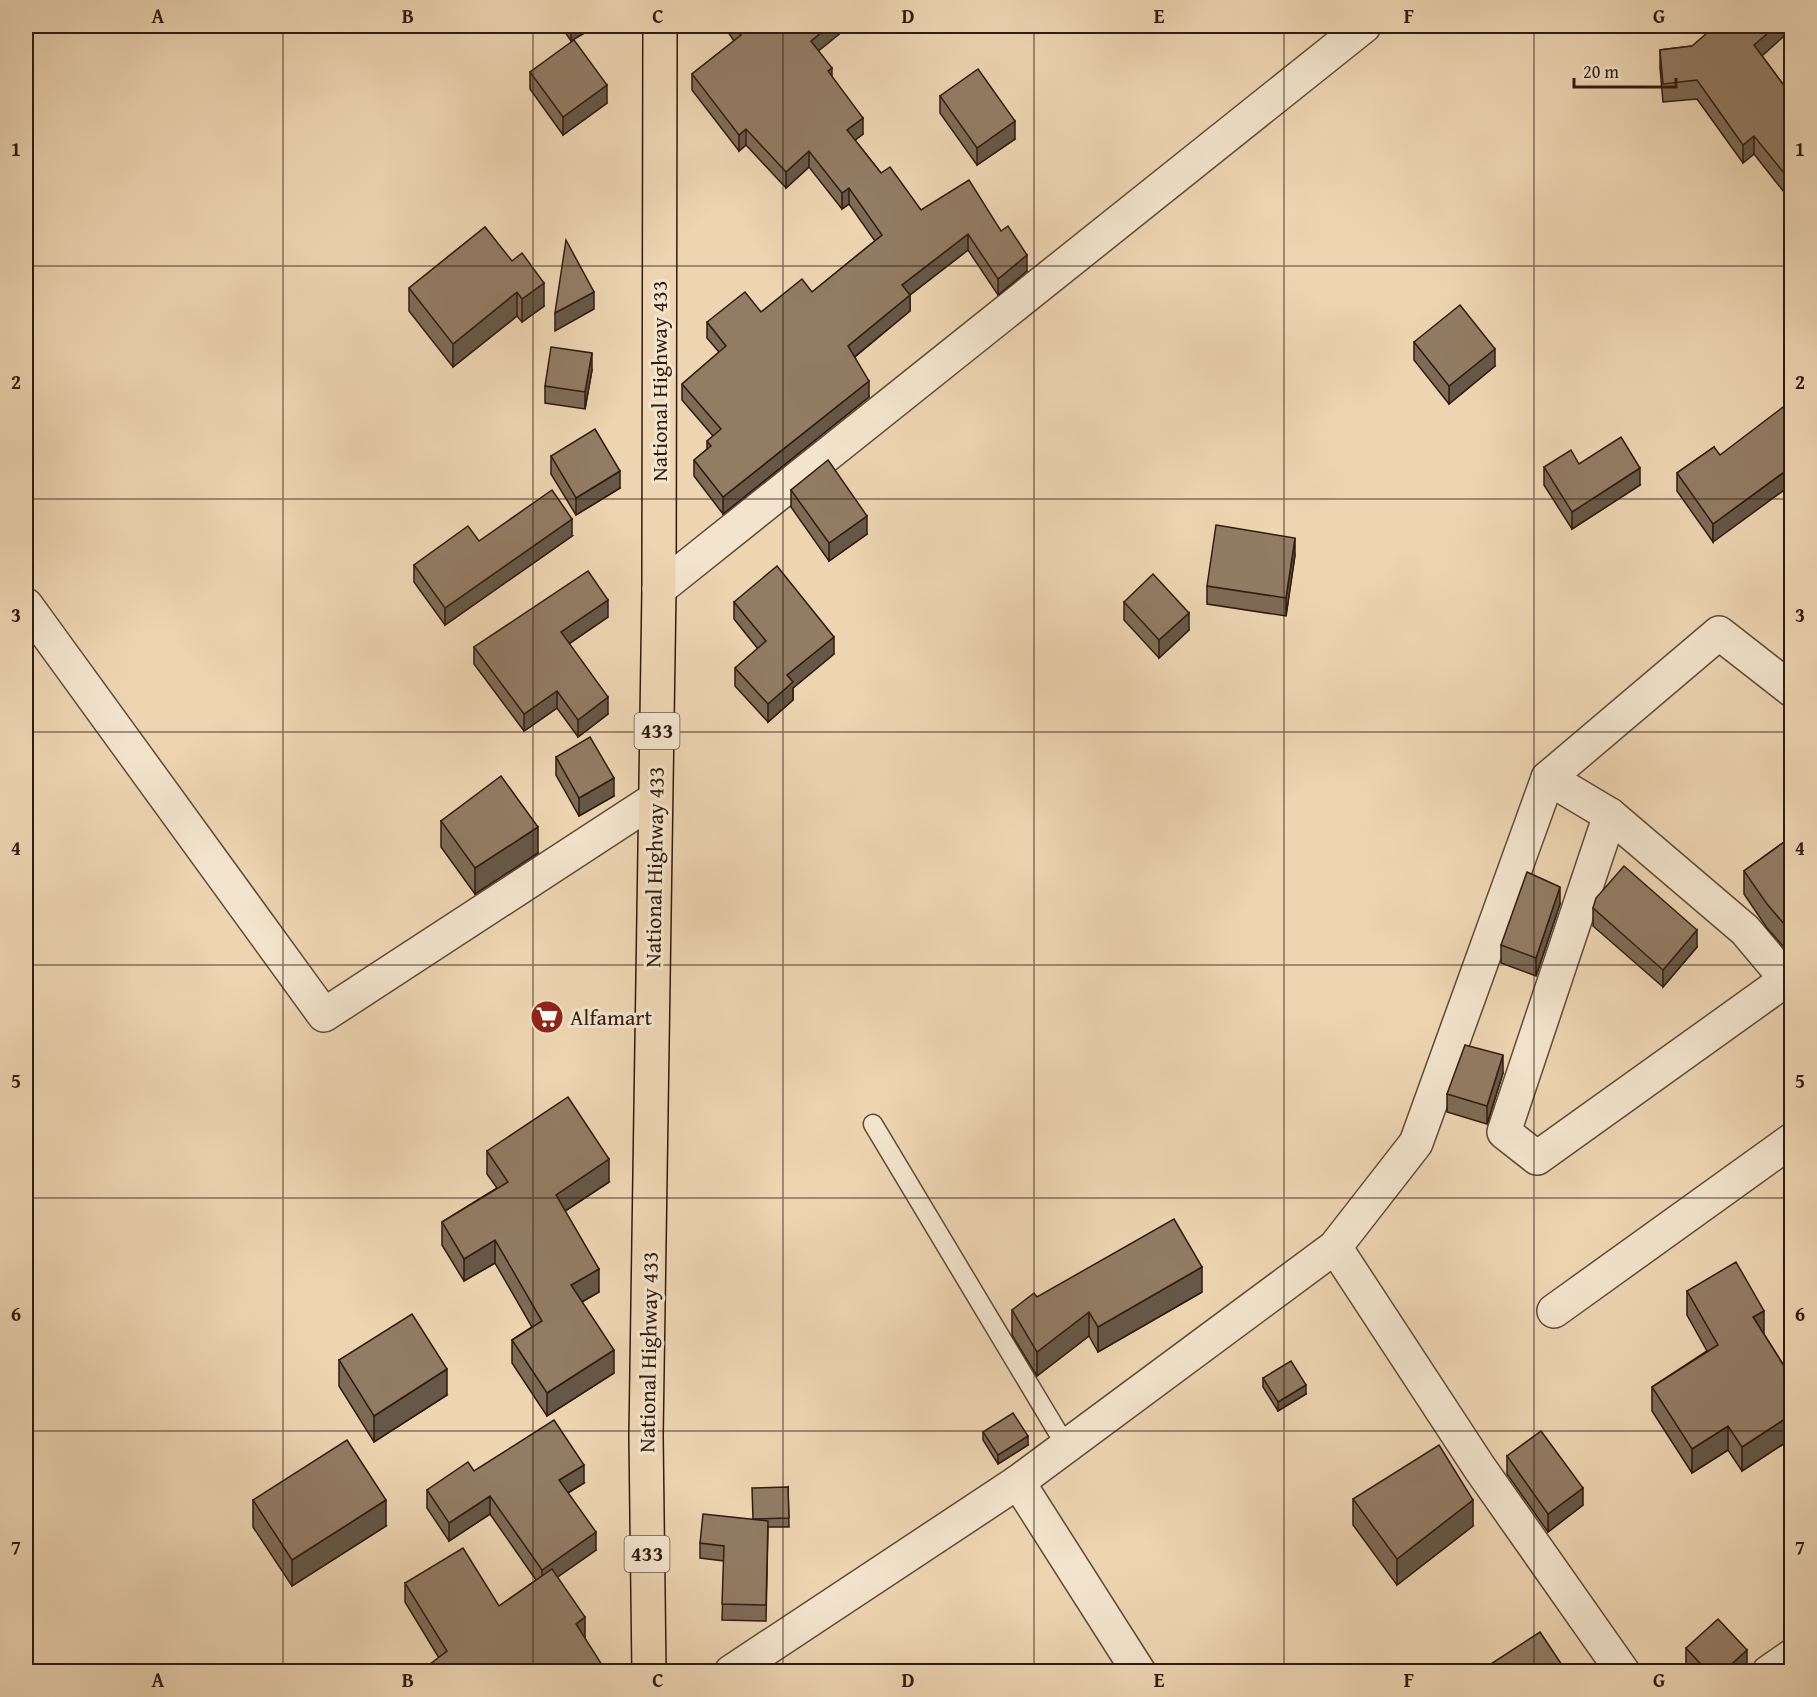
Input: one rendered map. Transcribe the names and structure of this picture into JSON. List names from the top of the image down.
{
  "streets": {
    "main road": ["National Highway 433", "433"]
  },
  "places": {
    "supermarket": ["Alfamart"]
  },
  "scale_bar": "20 m",
  "grid": {
    "columns": [
      "A",
      "B",
      "C",
      "D",
      "E",
      "F",
      "G"
    ],
    "rows": [
      "1",
      "2",
      "3",
      "4",
      "5",
      "6",
      "7"
    ]
  }
}
